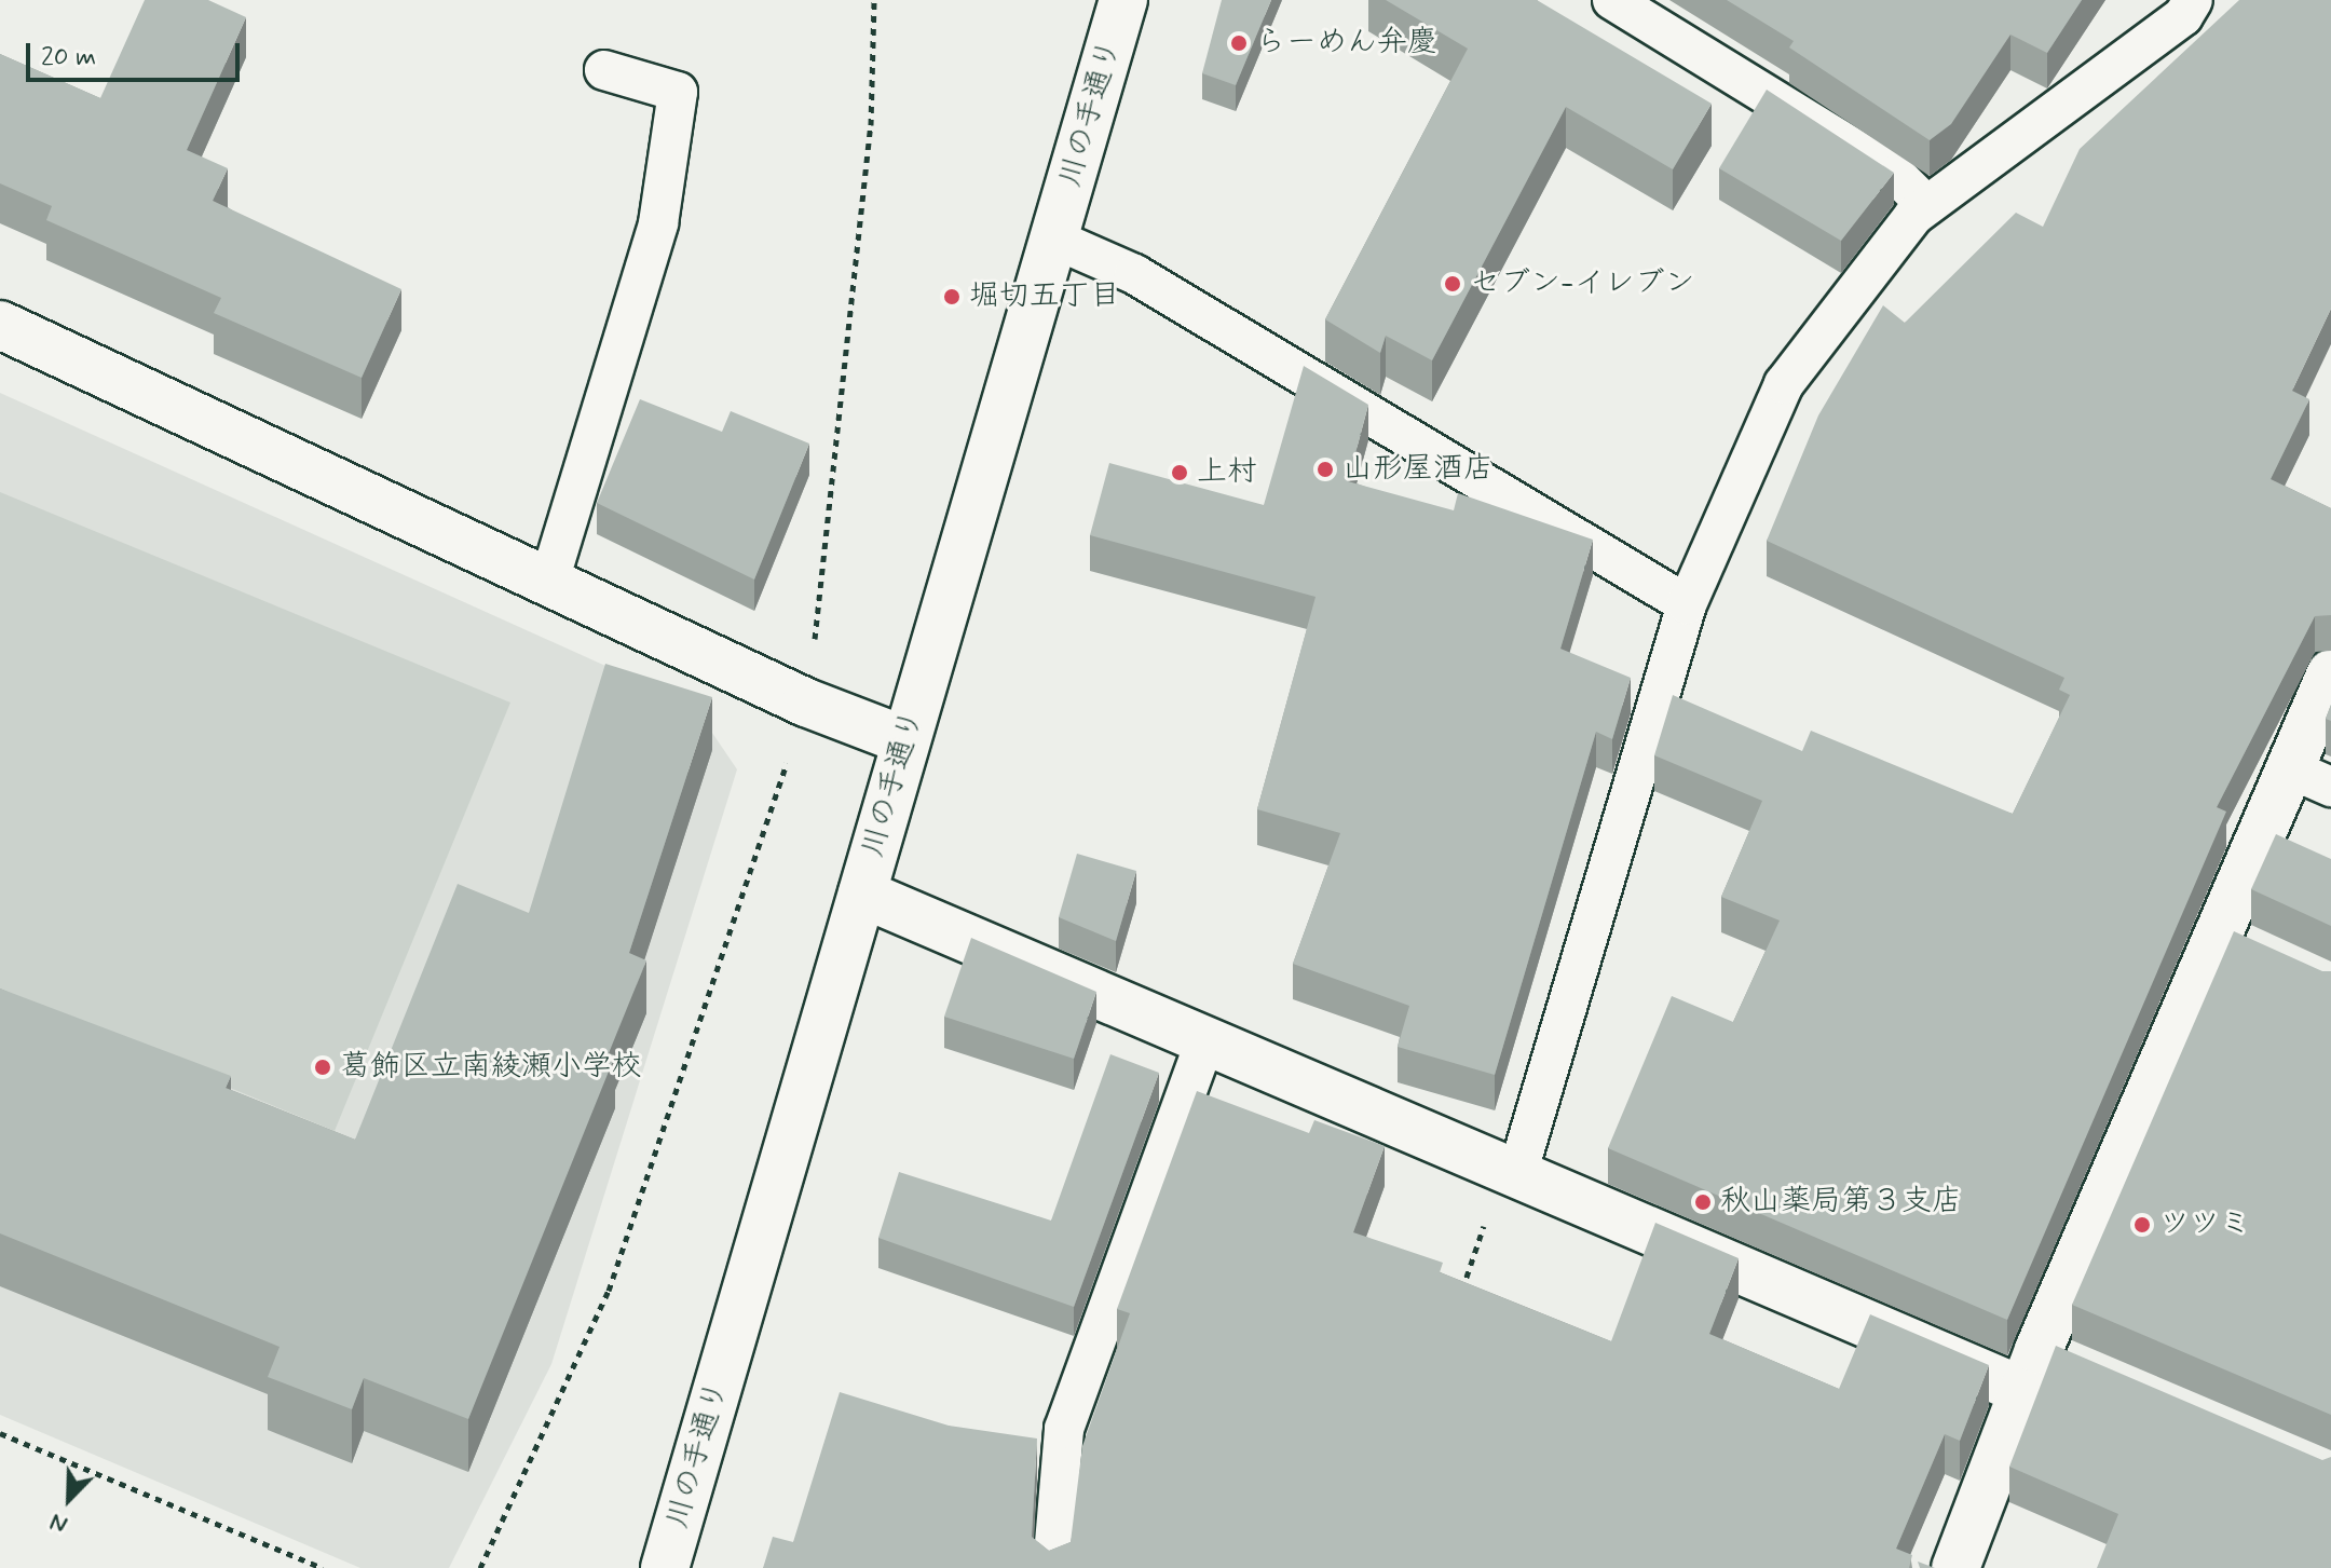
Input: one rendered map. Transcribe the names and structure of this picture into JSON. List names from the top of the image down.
{
  "streets": {
    "street": ["川の手通り"]
  },
  "places": [
    "らーめん弁慶",
    "セブン-イレブン",
    "堀切五丁目",
    "山形屋酒店",
    "上村",
    "葛飾区立南綾瀬小学校",
    "秋山薬局第３支店",
    "ツツミ"
  ],
  "scale_bar": "20 m",
  "north": "bottom left"
}
